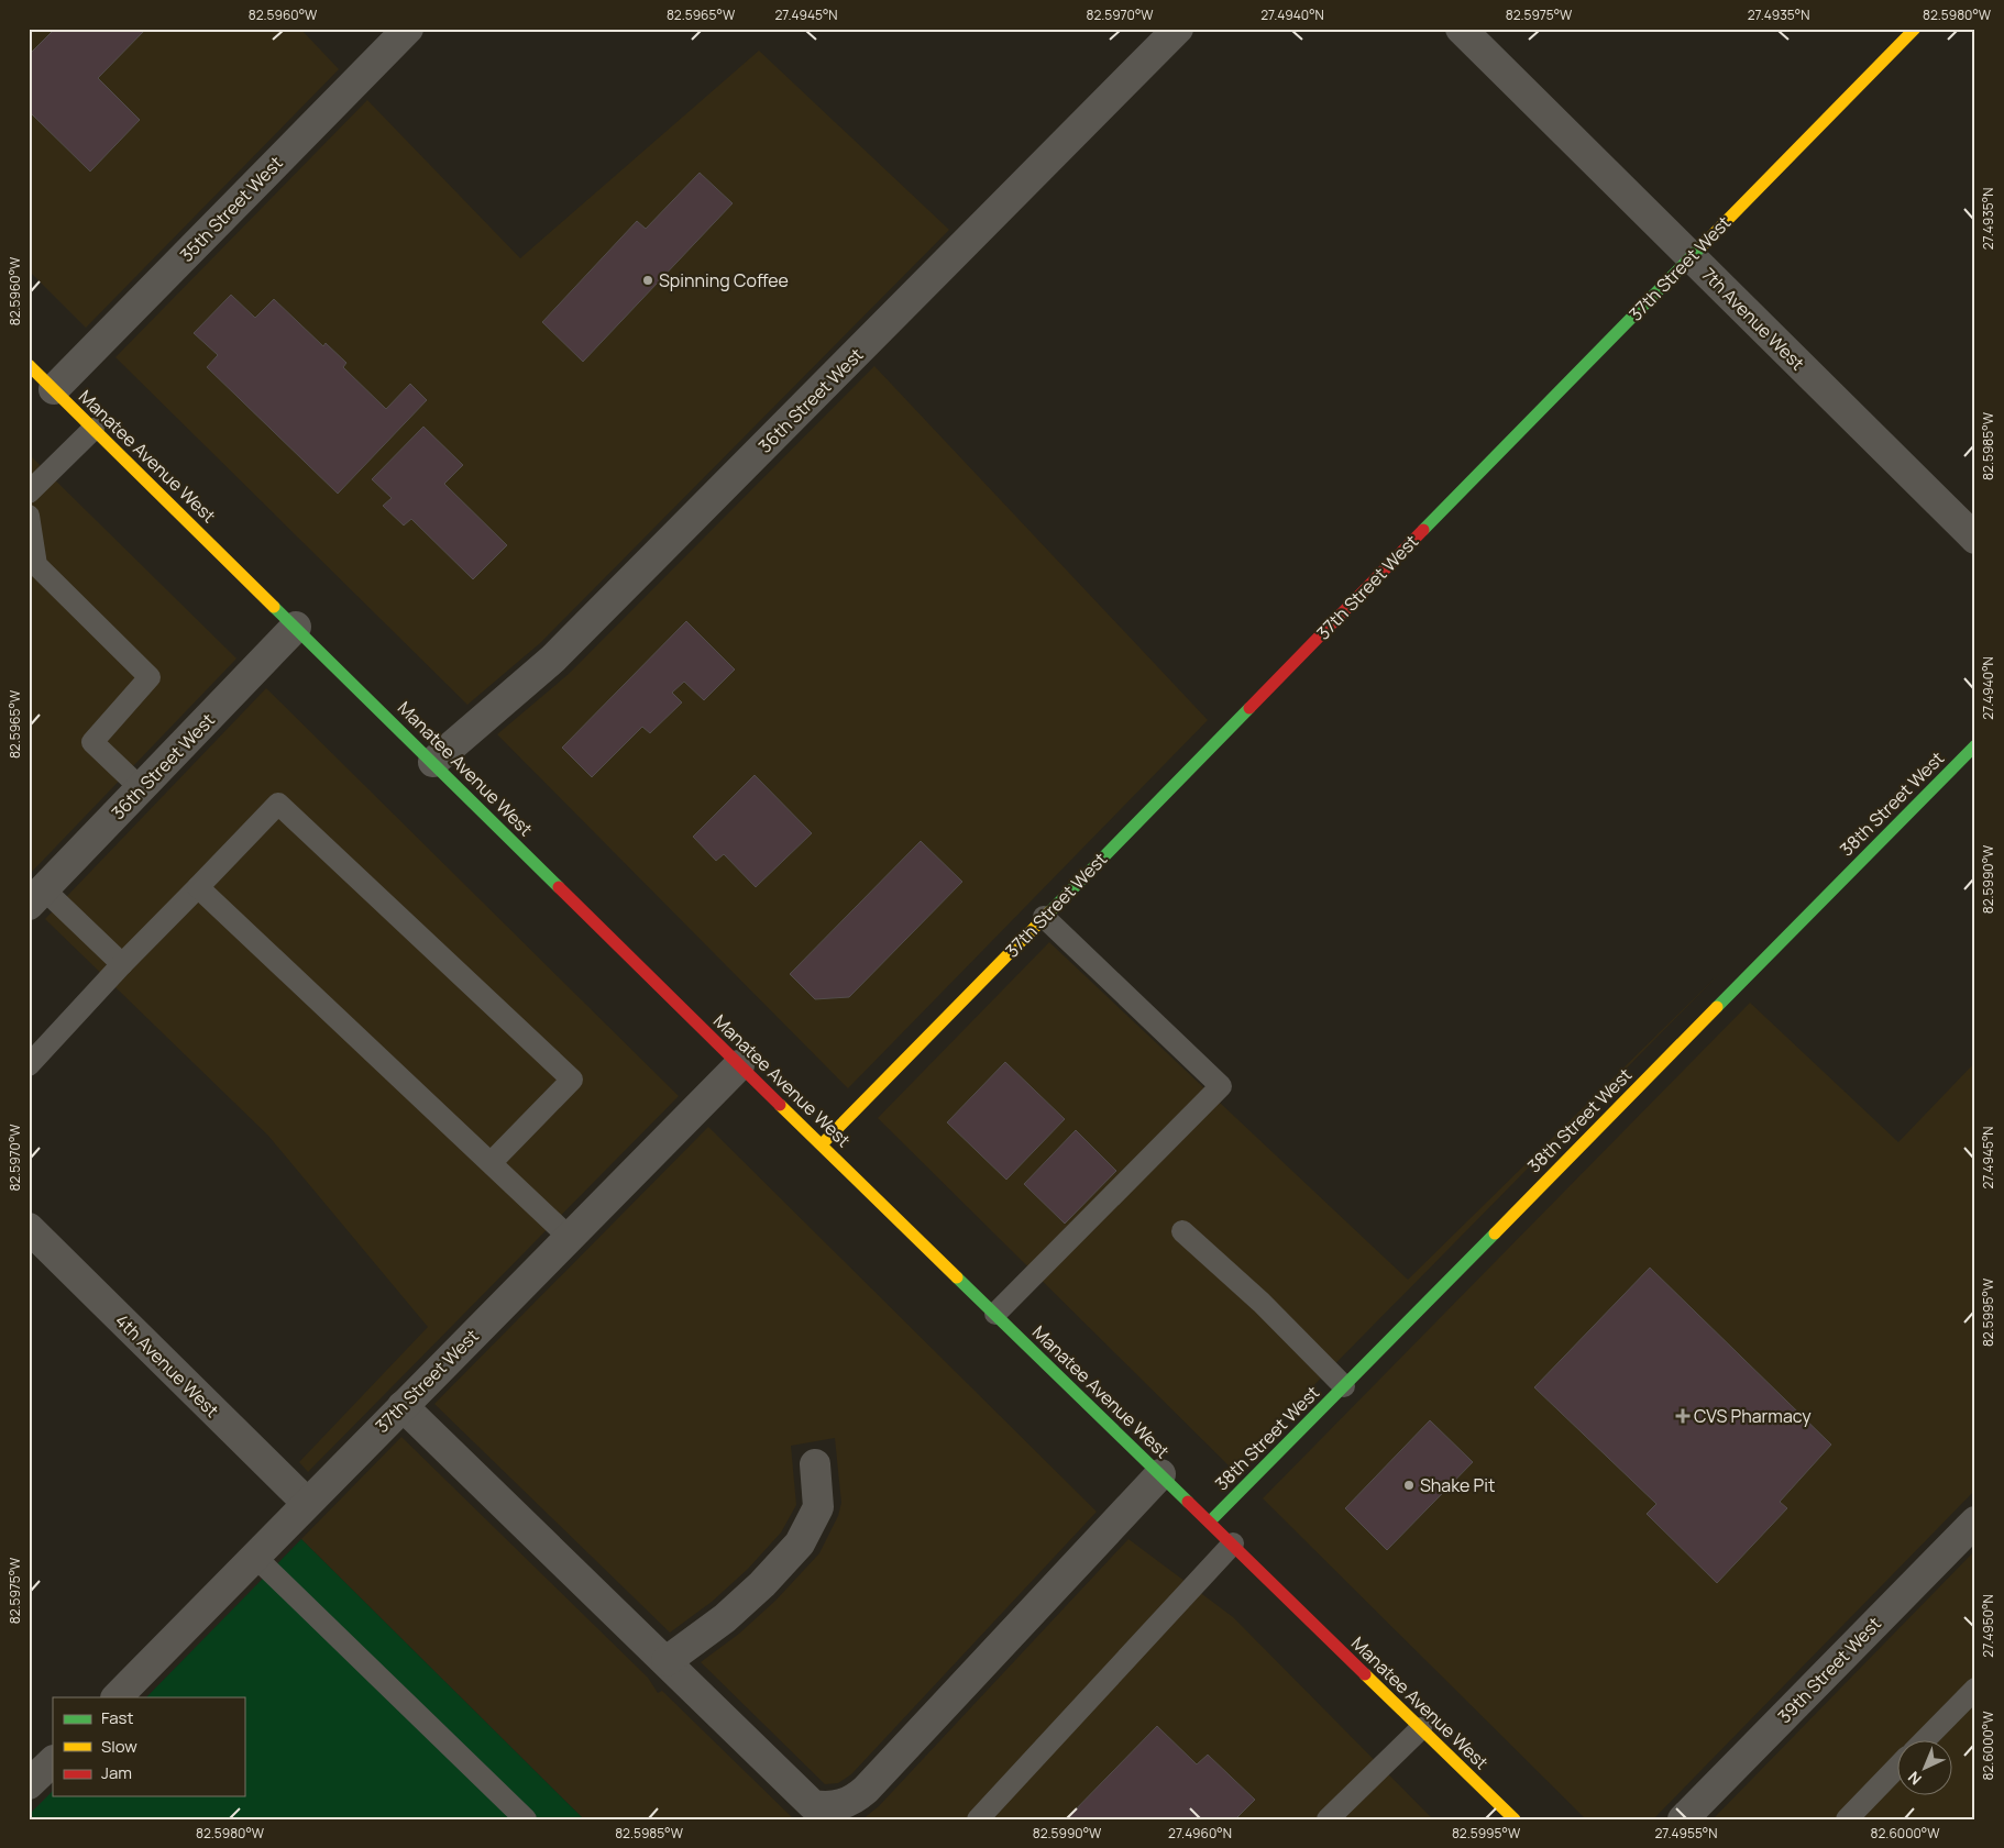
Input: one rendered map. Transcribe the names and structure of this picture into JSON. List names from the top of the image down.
{
  "streets": {
    "street": [
      "35th Street West",
      "37th Street West",
      "7th Avenue West",
      "36th Street West",
      "Manatee Avenue West",
      "38th Street West",
      "4th Avenue West",
      "39th Street West"
    ]
  },
  "crossings": [
    ["35th Street West", "Manatee Avenue West"],
    ["37th Street West", "7th Avenue West"],
    ["37th Street West", "Manatee Avenue West"],
    ["37th Street West", "4th Avenue West"],
    ["36th Street West", "Manatee Avenue West"],
    ["Manatee Avenue West", "38th Street West"]
  ],
  "places": {
    "other": ["Spinning Coffee", "Shake Pit"],
    "health": ["CVS Pharmacy"]
  },
  "legend": ["Fast", "Slow", "Jam"],
  "north": "bottom left",
  "coordinates": [
    "82.5960°W",
    "82.5965°W",
    "27.4945°N",
    "82.5970°W",
    "27.4940°N",
    "82.5975°W",
    "27.4935°N",
    "82.5980°W",
    "82.5985°W",
    "82.5990°W",
    "82.5995°W",
    "27.4950°N",
    "82.6000°W",
    "27.4960°N",
    "27.4955°N"
  ]
}
